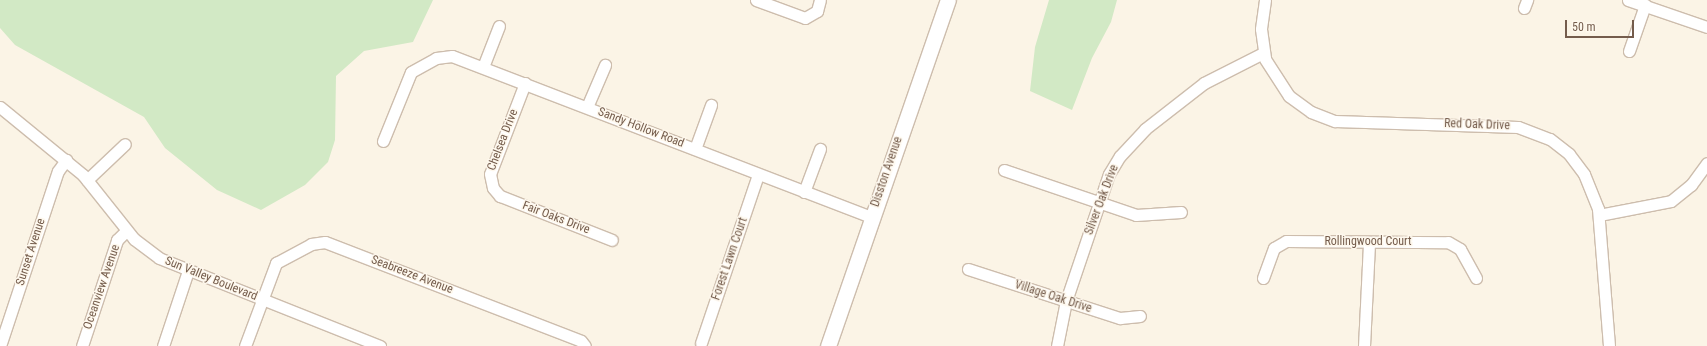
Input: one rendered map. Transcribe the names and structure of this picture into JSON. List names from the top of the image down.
{
  "streets": {
    "street": [
      "Red Oak Drive",
      "Sandy Hollow Road",
      "Chelsea Drive",
      "Disston Avenue",
      "Silver Oak Drive",
      "Fair Oaks Drive",
      "Rollingwood Court",
      "Sunset Avenue",
      "Forest Lawn Court",
      "Seabreeze Avenue",
      "Sun Valley Boulevard",
      "Oceanview Avenue",
      "Village Oak Drive"
    ]
  },
  "crossings": [
    ["Red Oak Drive", "Silver Oak Drive"],
    ["Sandy Hollow Road", "Chelsea Drive"],
    ["Sandy Hollow Road", "Disston Avenue"],
    ["Sandy Hollow Road", "Forest Lawn Court"],
    ["Chelsea Drive", "Fair Oaks Drive"],
    ["Silver Oak Drive", "Village Oak Drive"],
    ["Sunset Avenue", "Sun Valley Boulevard"],
    ["Seabreeze Avenue", "Sun Valley Boulevard"],
    ["Sun Valley Boulevard", "Oceanview Avenue"]
  ],
  "scale_bar": "50 m"
}
